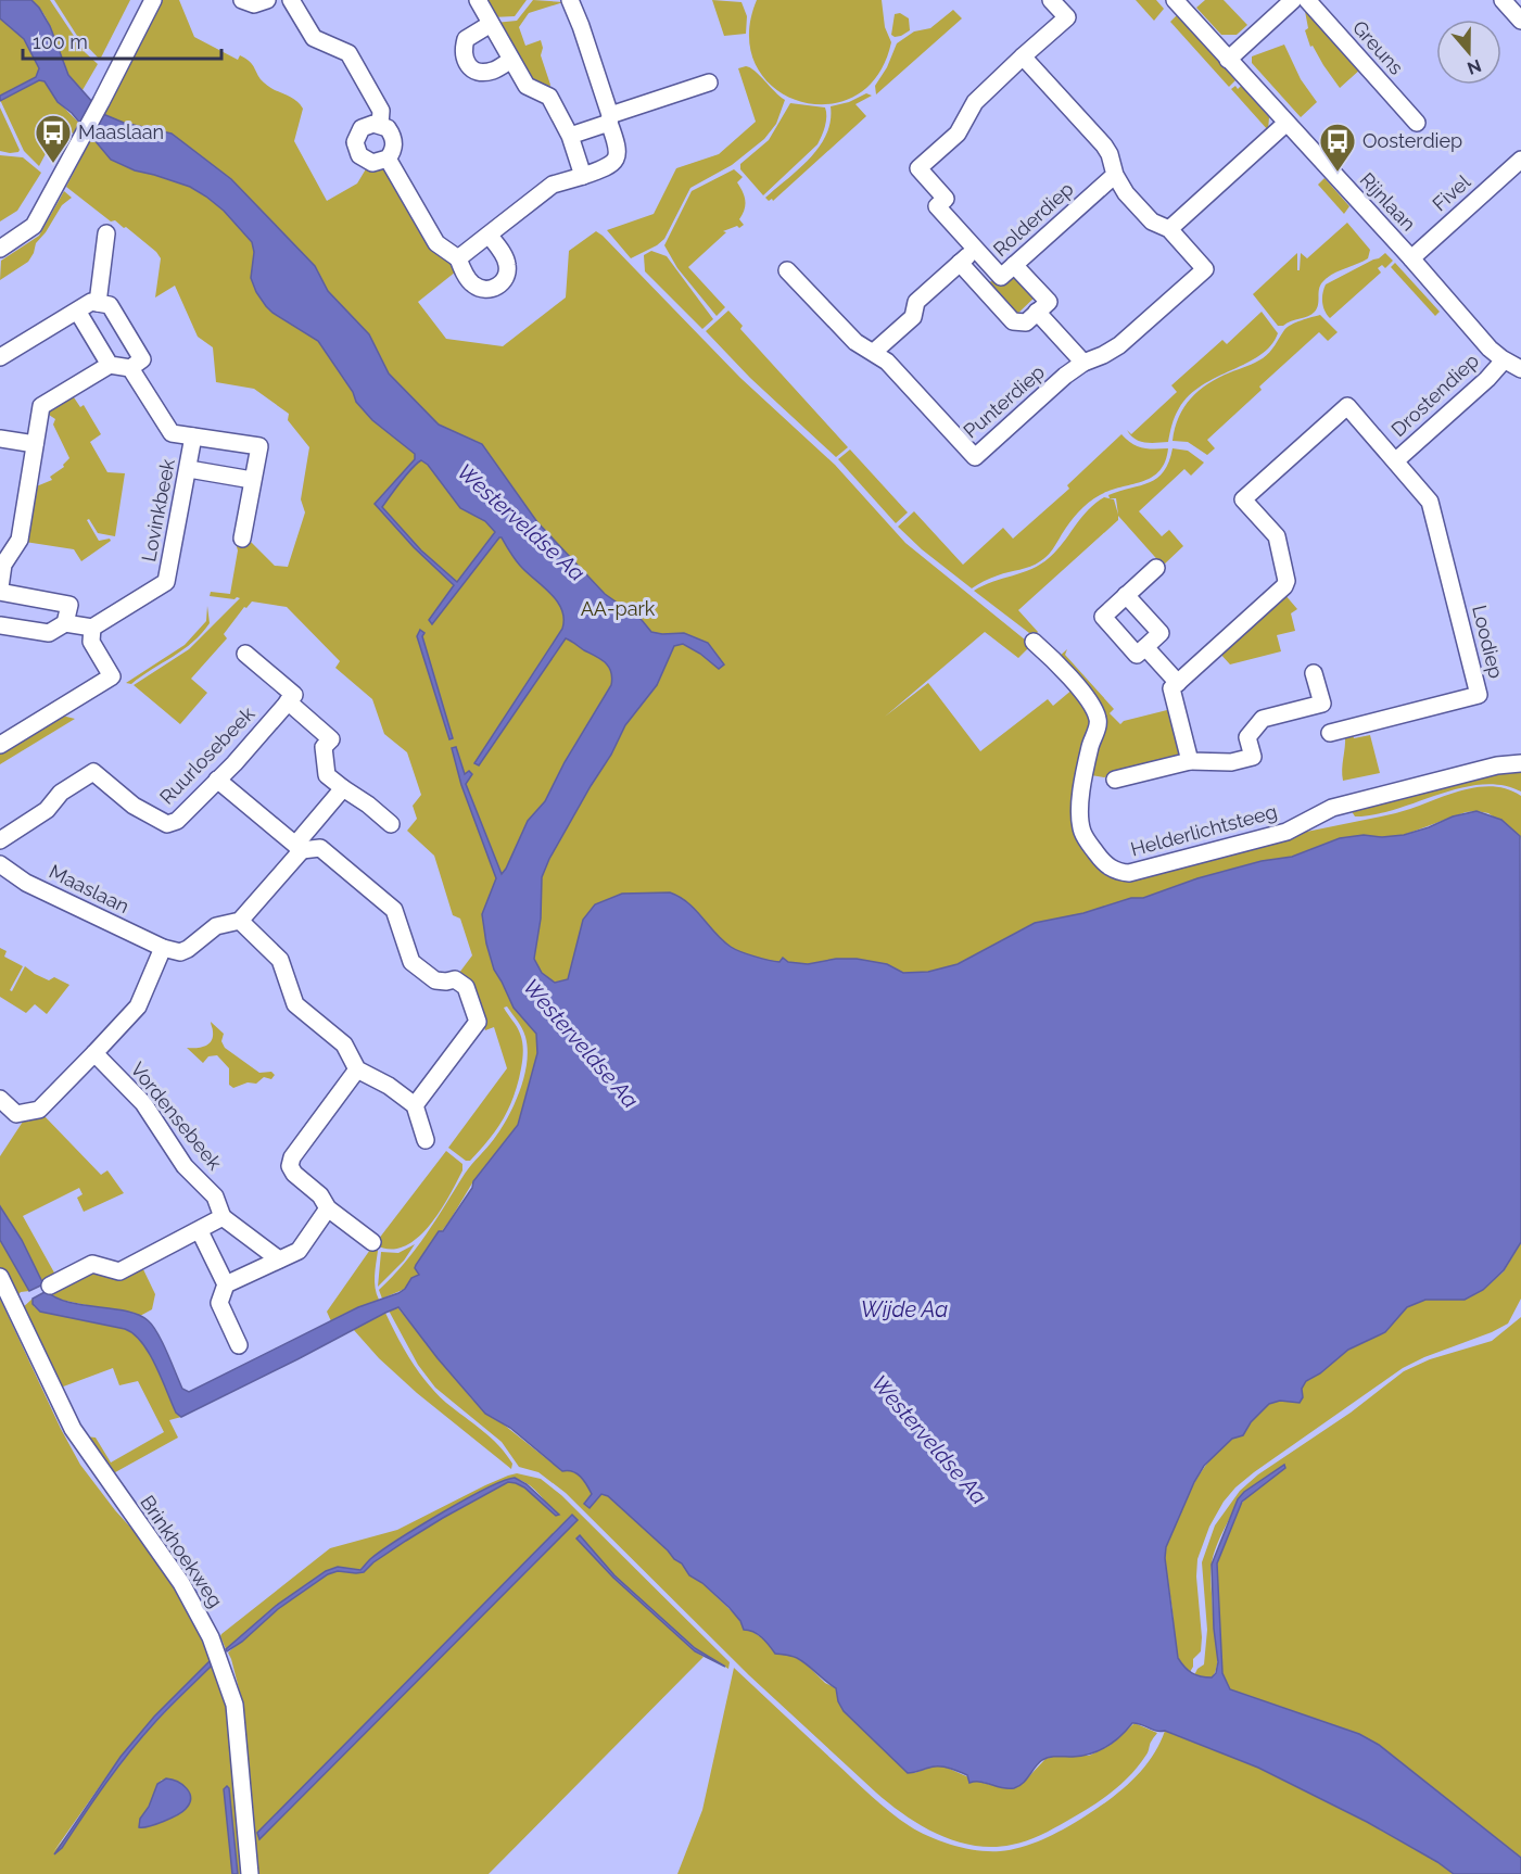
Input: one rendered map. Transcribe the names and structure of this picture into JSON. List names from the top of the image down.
{
  "streets": {
    "street": [
      "Greuns",
      "Fivel",
      "Rijnlaan",
      "Rolderdiep",
      "Drostendiep",
      "Punterdiep",
      "Lovinkbeek",
      "Loodiep",
      "Ruurlosebeek",
      "Helderlichtsteeg",
      "Maaslaan",
      "Vordensebeek",
      "Brinkhoekweg"
    ]
  },
  "crossings": [
    ["Fivel", "Rijnlaan"],
    ["Rijnlaan", "Drostendiep"],
    ["Drostendiep", "Loodiep"]
  ],
  "water": ["Westerveldse Aa", "Wijde Aa"],
  "parks": ["AA-park"],
  "places": {
    "bus stop": ["Maaslaan", "Oosterdiep"]
  },
  "scale_bar": "100 m",
  "north": "bottom"
}
